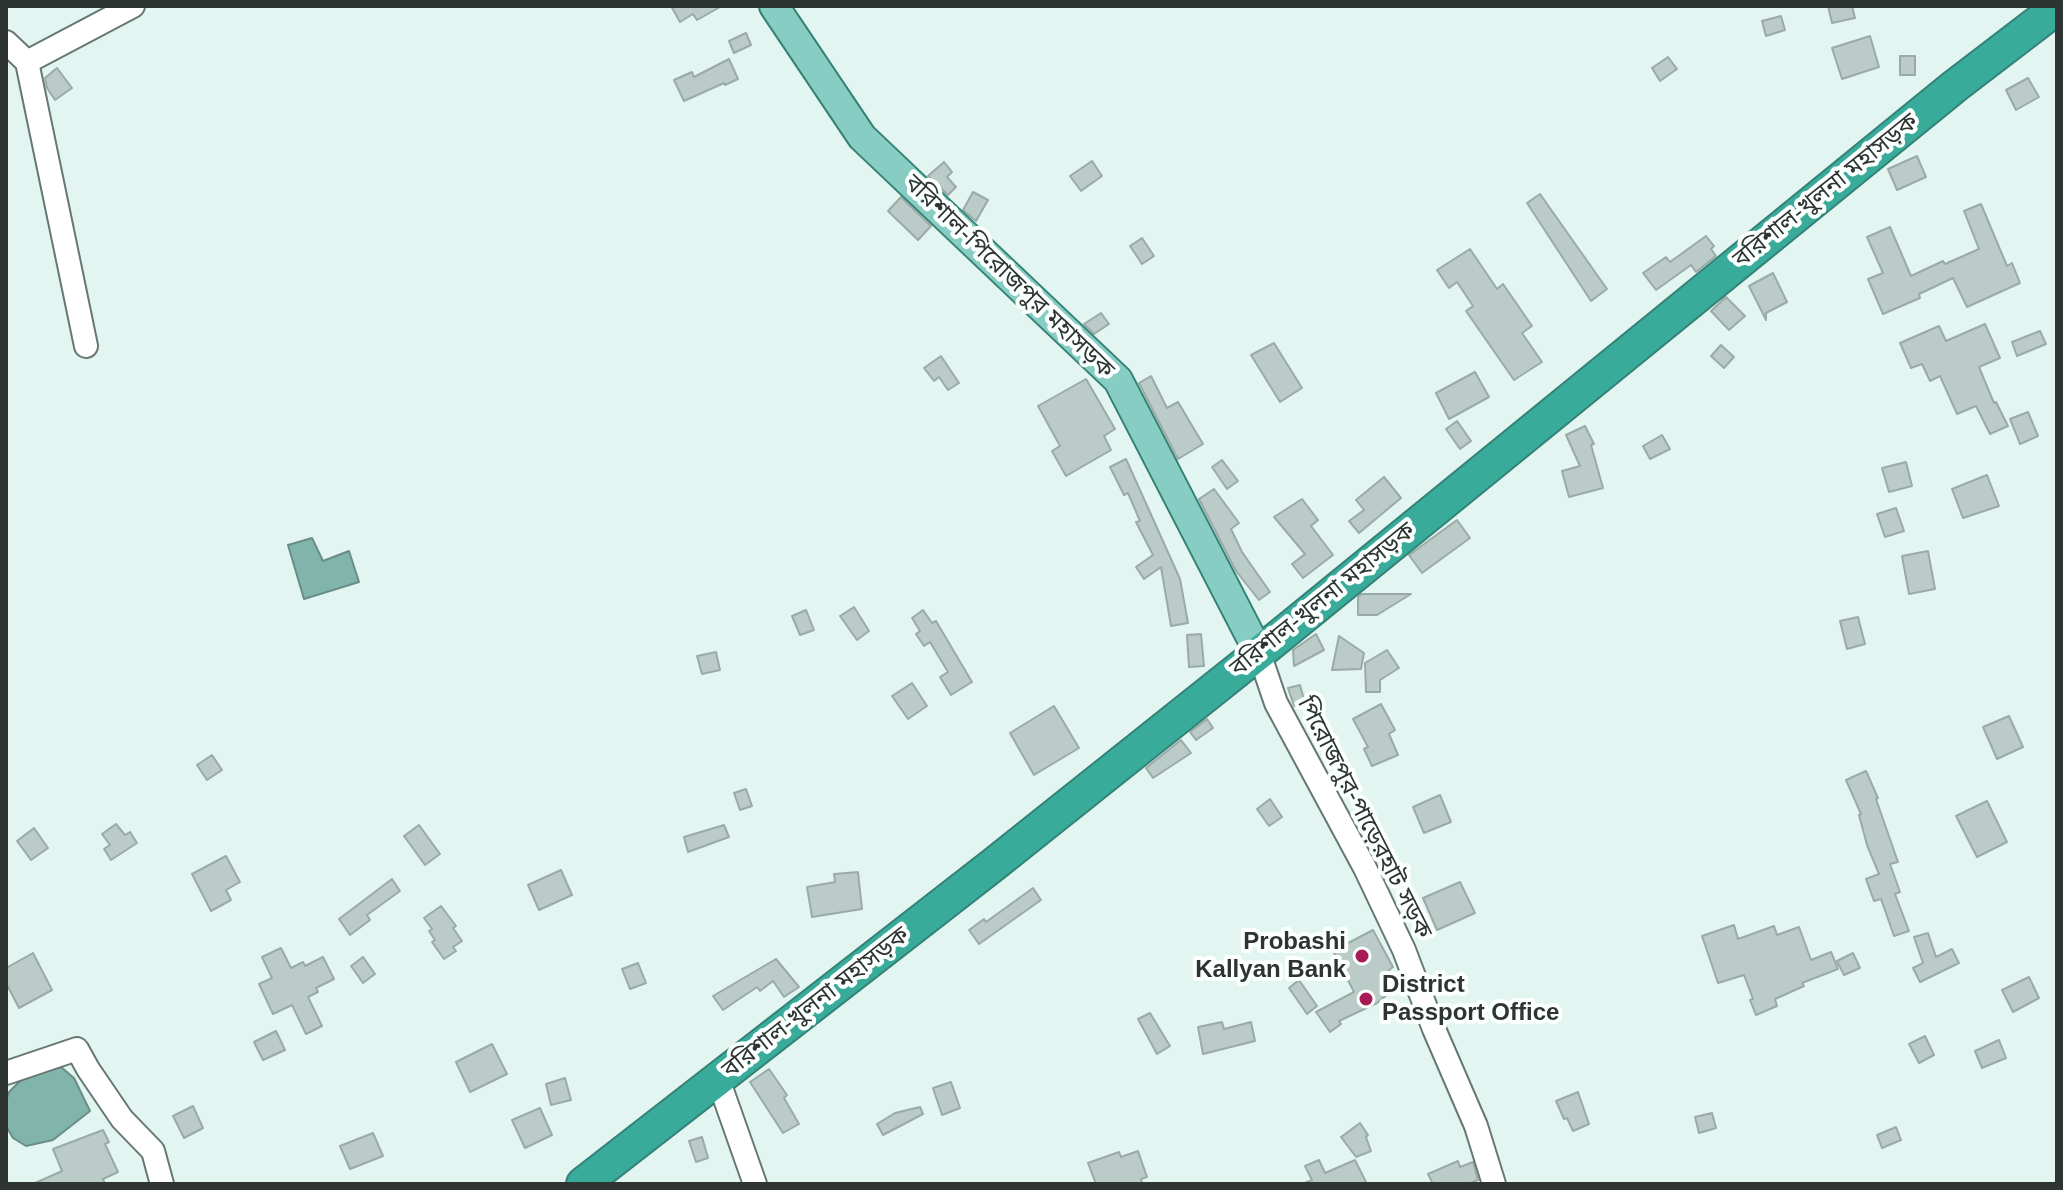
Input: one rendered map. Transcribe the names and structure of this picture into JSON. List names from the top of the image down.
{
  "streets": {
    "highway": ["বরিশাল-খুলনা মহাসড়ক"],
    "main road": ["বরিশাল-পিরোজপুর মহাসড়ক"],
    "street": ["পিরোজপুর-পাড়েরহাট সড়ক"]
  },
  "crossings": [
    ["বরিশাল-খুলনা মহাসড়ক", "বরিশাল-পিরোজপুর মহাসড়ক"],
    ["বরিশাল-খুলনা মহাসড়ক", "পিরোজপুর-পাড়েরহাট সড়ক"],
    ["বরিশাল-পিরোজপুর মহাসড়ক", "পিরোজপুর-পাড়েরহাট সড়ক"]
  ],
  "places": ["Probashi Kallyan Bank", "District Passport Office"]
}
